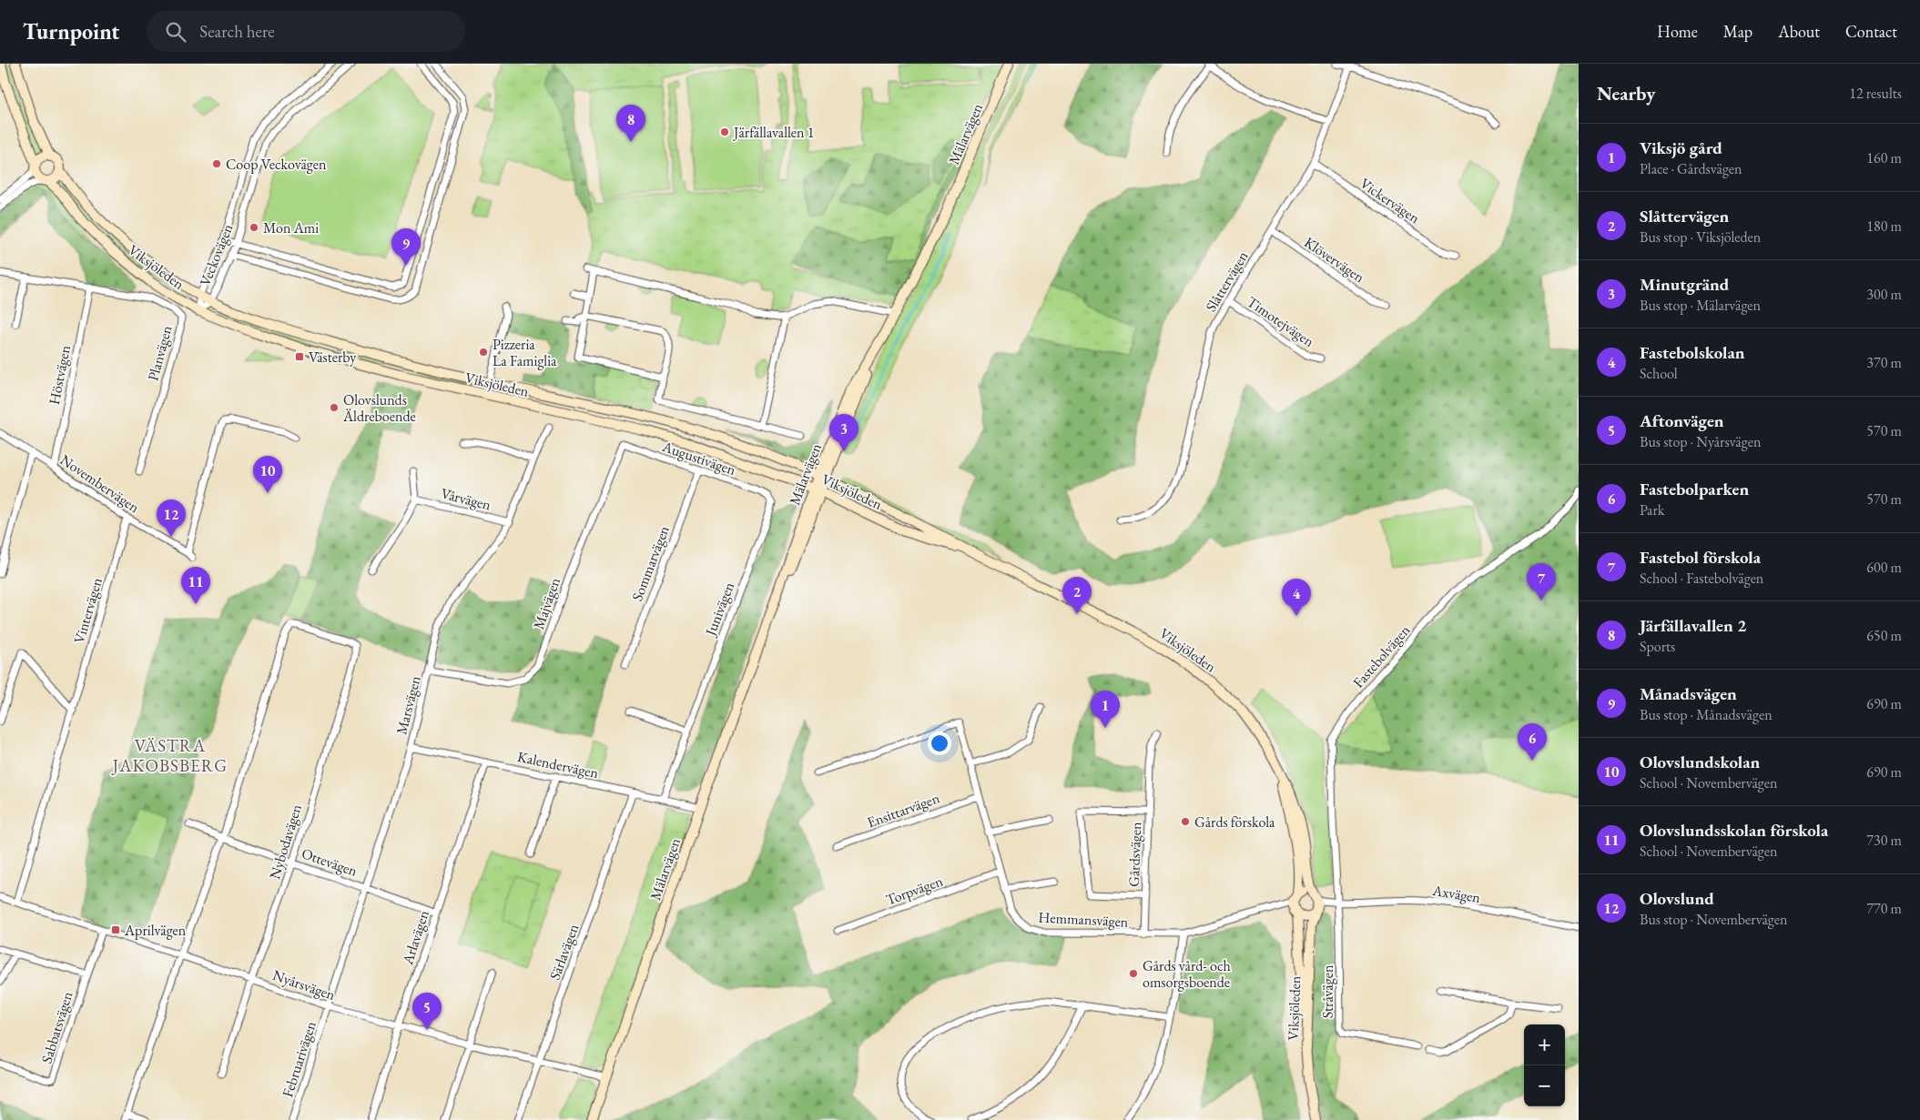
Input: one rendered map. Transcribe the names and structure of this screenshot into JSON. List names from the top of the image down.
{
  "streets": {
    "main road": ["Mälarvägen", "Viksjöleden"],
    "street": [
      "Vickervägen",
      "Veckovägen",
      "Klövervägen",
      "Slåttervägen",
      "Timotejvägen",
      "Planvägen",
      "Höstvägen",
      "Augustivägen",
      "Novembervägen",
      "Vårvägen",
      "Sommarvägen",
      "Majvägen",
      "Junivägen",
      "Vintervägen",
      "Fastebolvägen",
      "Marsvägen",
      "Kalendervägen",
      "Ensittarvägen",
      "Nybodavägen",
      "Gårdsvägen",
      "Ottevägen",
      "Torpvägen",
      "Axvägen",
      "Hemmansvägen",
      "Arlavägen",
      "Särlavägen",
      "Nyårsvägen",
      "Stråvägen",
      "Sabbatsvägen",
      "Februarivägen"
    ]
  },
  "crossings": [
    ["Mälarvägen", "Viksjöleden"],
    ["Mälarvägen", "Kalendervägen"],
    ["Mälarvägen", "Nyårsvägen"],
    ["Vickervägen", "Slåttervägen"],
    ["Veckovägen", "Viksjöleden"],
    ["Klövervägen", "Slåttervägen"],
    ["Viksjöleden", "Axvägen"],
    ["Viksjöleden", "Hemmansvägen"],
    ["Slåttervägen", "Timotejvägen"],
    ["Planvägen", "Höstvägen"],
    ["Höstvägen", "Novembervägen"],
    ["Augustivägen", "Sommarvägen"],
    ["Augustivägen", "Majvägen"],
    ["Augustivägen", "Junivägen"],
    ["Novembervägen", "Vintervägen"],
    ["Vårvägen", "Marsvägen"],
    ["Majvägen", "Marsvägen"],
    ["Junivägen", "Kalendervägen"],
    ["Vintervägen", "Nyårsvägen"],
    ["Fastebolvägen", "Axvägen"],
    ["Fastebolvägen", "Stråvägen"],
    ["Marsvägen", "Kalendervägen"],
    ["Marsvägen", "Ottevägen"],
    ["Marsvägen", "Nyårsvägen"],
    ["Marsvägen", "Februarivägen"],
    ["Kalendervägen", "Arlavägen"],
    ["Kalendervägen", "Särlavägen"],
    ["Ensittarvägen", "Hemmansvägen"],
    ["Nybodavägen", "Ottevägen"],
    ["Nybodavägen", "Nyårsvägen"],
    ["Gårdsvägen", "Hemmansvägen"],
    ["Ottevägen", "Arlavägen"],
    ["Torpvägen", "Hemmansvägen"],
    ["Axvägen", "Hemmansvägen"],
    ["Axvägen", "Stråvägen"],
    ["Arlavägen", "Nyårsvägen"],
    ["Särlavägen", "Nyårsvägen"],
    ["Nyårsvägen", "Sabbatsvägen"],
    ["Nyårsvägen", "Februarivägen"]
  ],
  "districts": ["VÄSTRA JAKOBSBERG"],
  "places": {
    "other": [
      "Järfällavallen 1",
      "Coop Veckovägen",
      "Mon Ami",
      "Pizzeria La Famiglia",
      "Olovslunds Äldreboende",
      "Gårds förskola",
      "Gårds vård- och omsorgsboende"
    ],
    "transit": ["Västerby", "Aprilvägen"]
  },
  "page": {
    "header": "Turnpoint",
    "search": "Search here",
    "nav": [
      "Home",
      "Map",
      "About",
      "Contact"
    ],
    "heading": ["Nearby", "12 results"],
    "pins": [
      "8",
      "9",
      "3",
      "10",
      "12",
      "7",
      "11",
      "2",
      "4",
      "1",
      "6",
      "5"
    ],
    "list": [
      {
        "mark": "1",
        "name": "Viksjö gård",
        "note": "Place · Gårdsvägen",
        "value": "160 m"
      },
      {
        "mark": "2",
        "name": "Slåttervägen",
        "note": "Bus stop · Viksjöleden",
        "value": "180 m"
      },
      {
        "mark": "3",
        "name": "Minutgränd",
        "note": "Bus stop · Mälarvägen",
        "value": "300 m"
      },
      {
        "mark": "4",
        "name": "Fastebolskolan",
        "note": "School",
        "value": "370 m"
      },
      {
        "mark": "5",
        "name": "Aftonvägen",
        "note": "Bus stop · Nyårsvägen",
        "value": "570 m"
      },
      {
        "mark": "6",
        "name": "Fastebolparken",
        "note": "Park",
        "value": "570 m"
      },
      {
        "mark": "7",
        "name": "Fastebol förskola",
        "note": "School · Fastebolvägen",
        "value": "600 m"
      },
      {
        "mark": "8",
        "name": "Järfällavallen 2",
        "note": "Sports",
        "value": "650 m"
      },
      {
        "mark": "9",
        "name": "Månadsvägen",
        "note": "Bus stop · Månadsvägen",
        "value": "690 m"
      },
      {
        "mark": "10",
        "name": "Olovslundskolan",
        "note": "School · Novembervägen",
        "value": "690 m"
      },
      {
        "mark": "11",
        "name": "Olovslundsskolan förskola",
        "note": "School · Novembervägen",
        "value": "730 m"
      },
      {
        "mark": "12",
        "name": "Olovslund",
        "note": "Bus stop · Novembervägen",
        "value": "770 m"
      }
    ],
    "map_buttons": ["+", "−"]
  }
}
